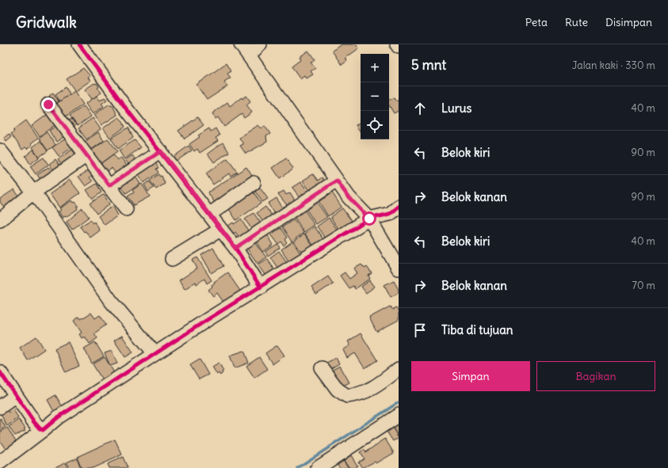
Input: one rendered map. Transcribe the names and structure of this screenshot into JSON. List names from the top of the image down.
{
  "page": {
    "header": "Gridwalk",
    "nav": ["Peta", "Rute", "Disimpan"],
    "heading": ["5 mnt", "Jalan kaki · 330 m"],
    "map_buttons": ["+", "−"],
    "list": [
      ["Lurus", "40 m"],
      ["Belok kiri", "90 m"],
      ["Belok kanan", "90 m"],
      ["Belok kiri", "40 m"],
      ["Belok kanan", "70 m"],
      "Tiba di tujuan"
    ],
    "buttons": ["Simpan", "Bagikan"]
  }
}
